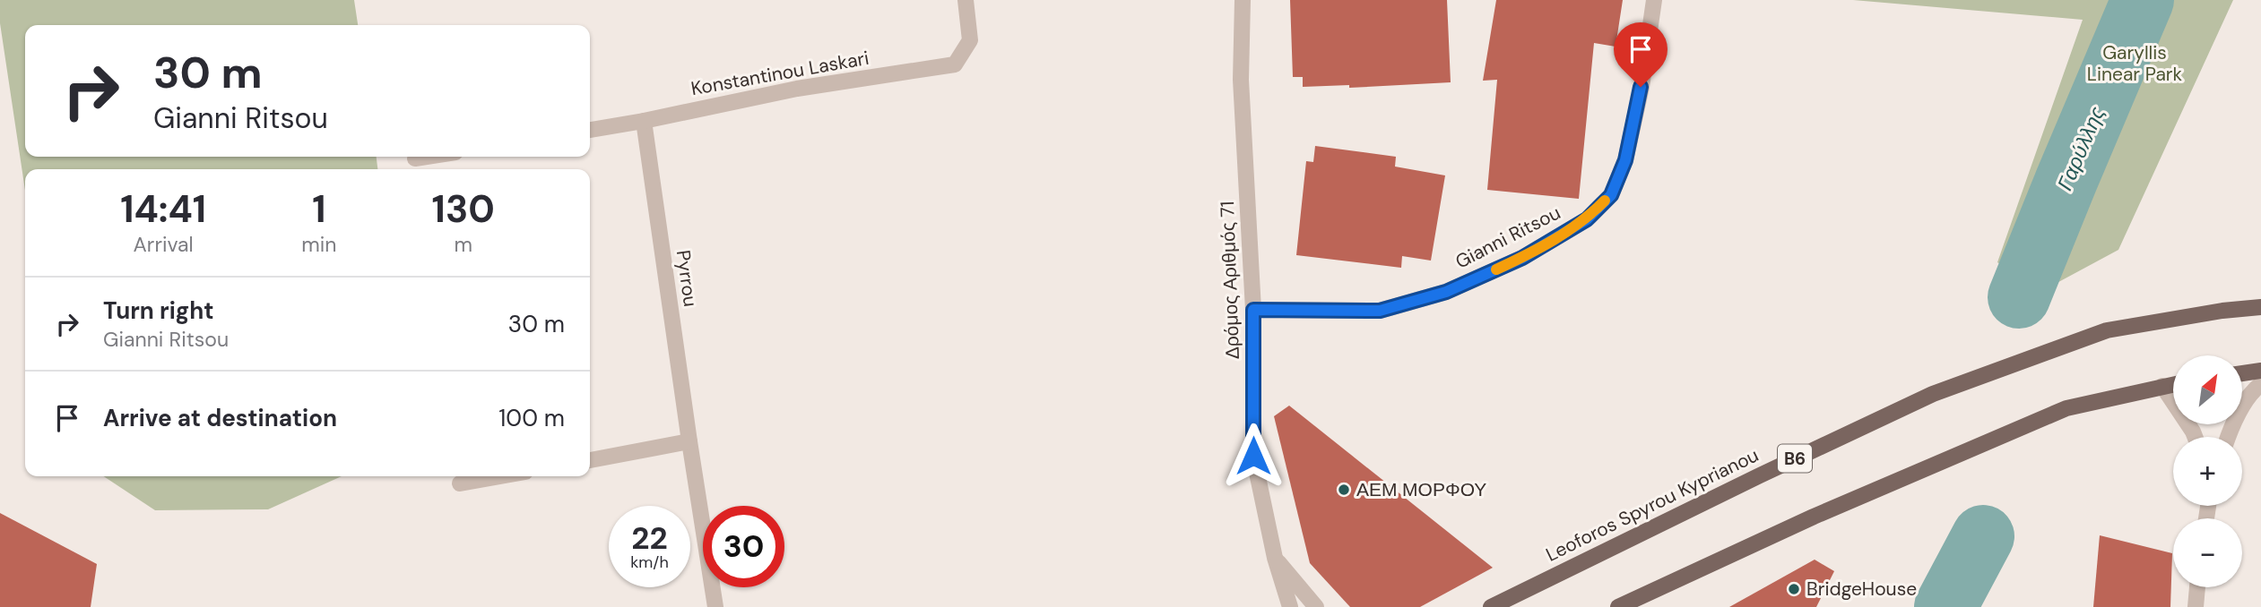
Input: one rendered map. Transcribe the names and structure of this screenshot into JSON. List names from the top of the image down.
{
  "streets": {
    "main road": ["B6", "Leoforos Spyrou Kyprianou"],
    "street": [
      "Konstantinou Laskari",
      "Gianni Ritsou",
      "Pyrrou",
      "Δρόμος Αριθμός 71"
    ]
  },
  "crossings": [
    ["Konstantinou Laskari", "Pyrrou"],
    ["Gianni Ritsou", "Δρόμος Αριθμός 71"]
  ],
  "water": ["Γαρύλλης"],
  "parks": ["Garyllis Linear Park"],
  "places": ["ΑΕΜ ΜΟΡΦΟΥ", "BridgeHouse"],
  "north": "top right",
  "page": {
    "turn": ["30 m", "Gianni Ritsou"],
    "eta": [
      "14:41",
      "Arrival",
      "1",
      "min",
      "130",
      "m"
    ],
    "list": [
      {
        "name": "Turn right",
        "note": "Gianni Ritsou",
        "value": "30 m"
      },
      {
        "name": "Arrive at destination",
        "value": "100 m"
      }
    ],
    "map_buttons": ["+", "−"],
    "speed": "22 km/h",
    "limit": "30"
  }
}
